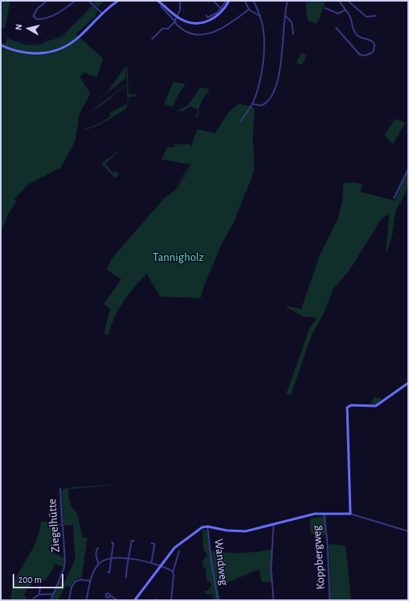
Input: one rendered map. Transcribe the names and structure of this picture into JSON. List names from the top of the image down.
{
  "streets": {
    "street": ["Ziegelhütte", "Koppbergweg", "Wandweg"]
  },
  "parks": ["Tannigholz"],
  "scale_bar": "200 m",
  "north": "left"
}
